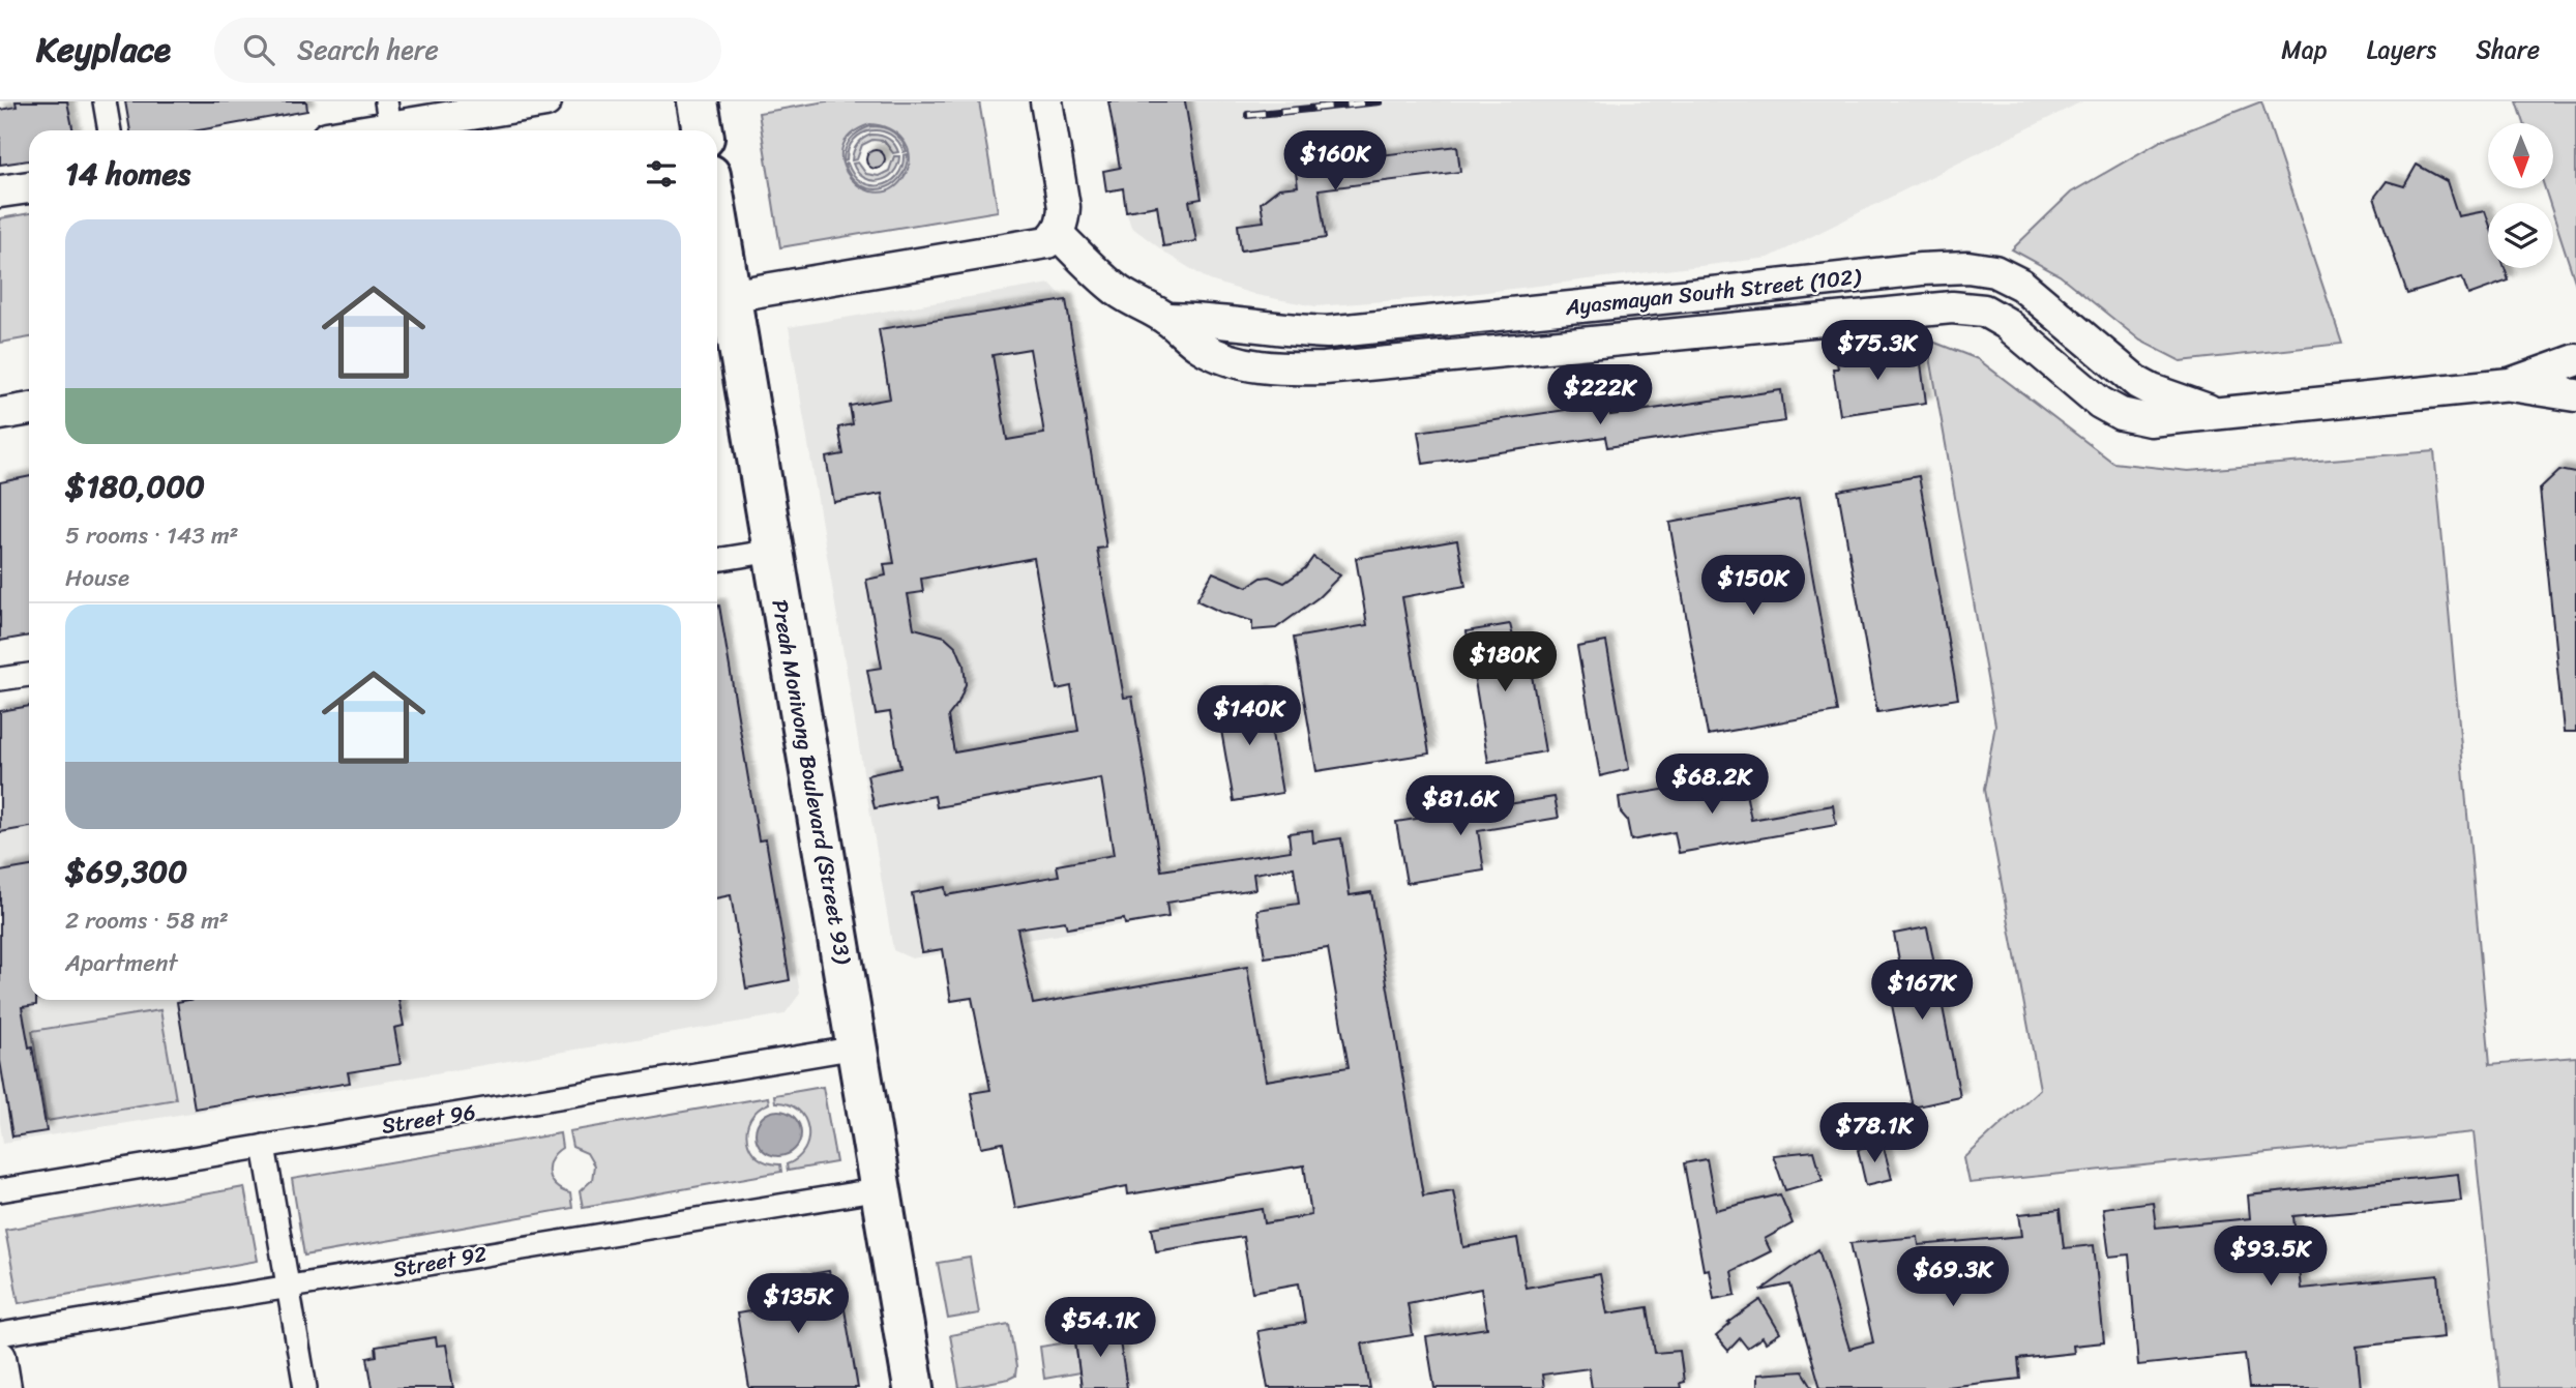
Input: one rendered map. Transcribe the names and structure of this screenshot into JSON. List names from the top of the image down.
{
  "streets": {
    "highway": ["Preah Monivong Boulevard (Street 93)"],
    "street": ["Ayasmayan South Street (102)", "Street 96", "Street 92"]
  },
  "crossings": [
    ["Preah Monivong Boulevard (Street 93)", "Street 96"],
    ["Preah Monivong Boulevard (Street 93)", "Street 92"]
  ],
  "north": "bottom",
  "page": {
    "header": "Keyplace",
    "search": "Search here",
    "nav": ["Map", "Layers", "Share"],
    "price": [
      "$160K",
      "$75.3K",
      "$222K",
      "$150K",
      "$180K",
      "$140K",
      "$68.2K",
      "$81.6K",
      "$167K",
      "$78.1K",
      "$93.5K",
      "$69.3K",
      "$135K",
      "$54.1K"
    ],
    "heading": "14 homes",
    "list": [
      {
        "name": "$180,000",
        "note": "5 rooms · 143 m² · House"
      },
      {
        "name": "$69,300",
        "note": "2 rooms · 58 m² · Apartment"
      }
    ]
  }
}
